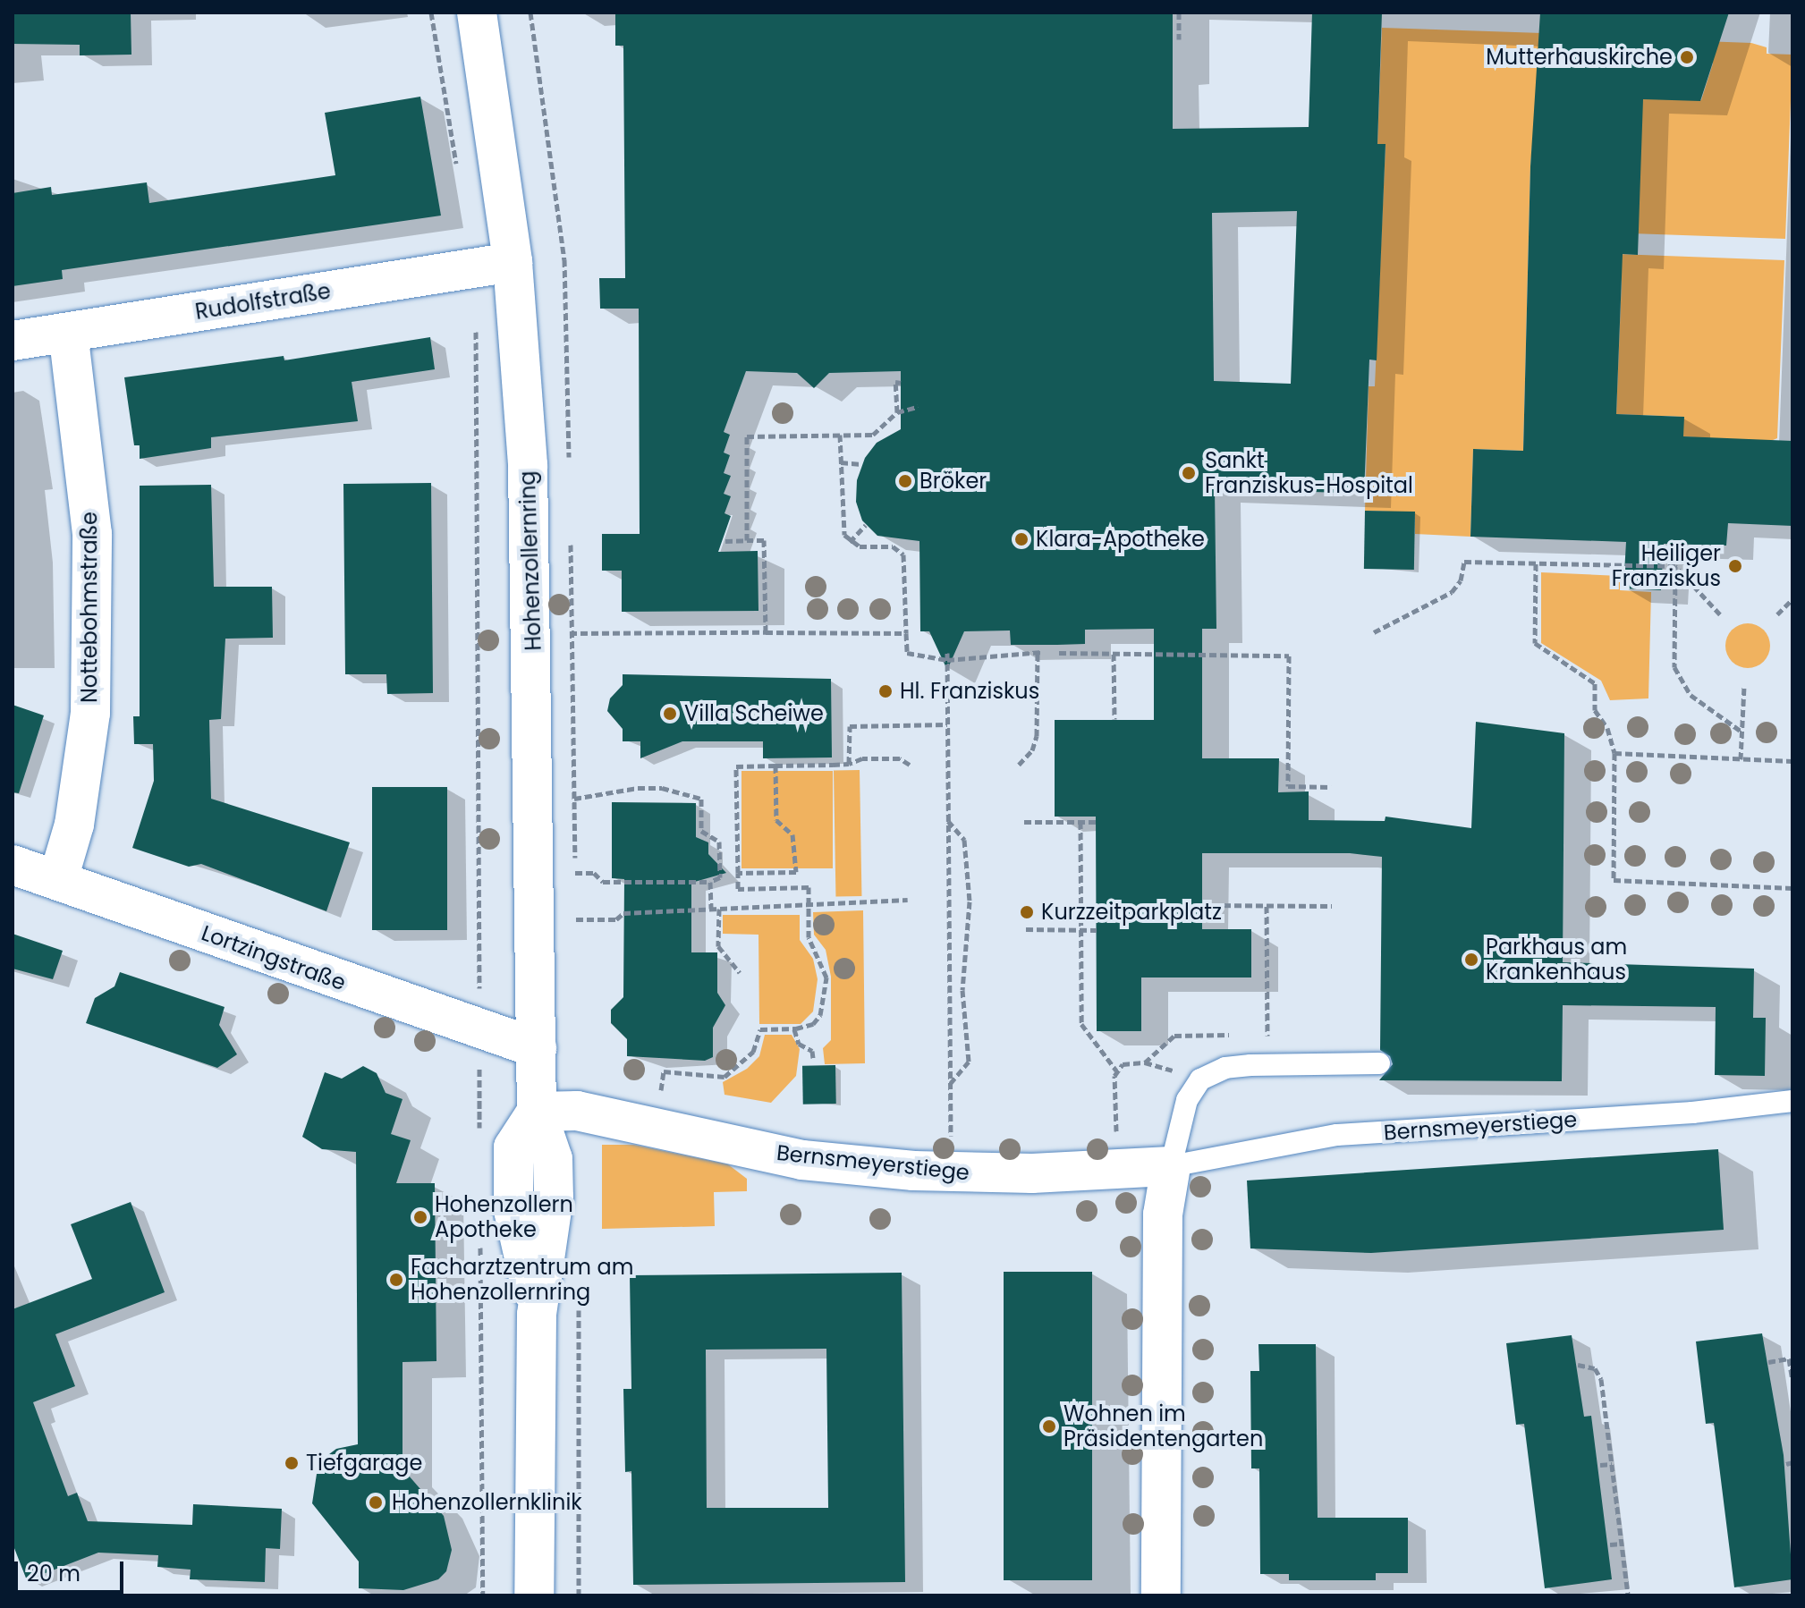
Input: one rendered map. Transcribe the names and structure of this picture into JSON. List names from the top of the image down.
{
  "streets": {
    "street": [
      "Rudolfstraße",
      "Hohenzollernring",
      "Nottebohmstraße",
      "Lortzingstraße",
      "Bernsmeyerstiege"
    ]
  },
  "crossings": [
    ["Rudolfstraße", "Hohenzollernring"],
    ["Rudolfstraße", "Nottebohmstraße"],
    ["Hohenzollernring", "Lortzingstraße"],
    ["Hohenzollernring", "Bernsmeyerstiege"],
    ["Nottebohmstraße", "Lortzingstraße"]
  ],
  "places": [
    "Mutterhauskirche",
    "Sankt Franziskus-Hospital",
    "Bröker",
    "Klara-Apotheke",
    "Heiliger Franziskus",
    "Hl. Franziskus",
    "Villa Scheiwe",
    "Kurzzeitparkplatz",
    "Parkhaus am Krankenhaus",
    "Hohenzollern Apotheke",
    "Facharztzentrum am Hohenzollernring",
    "Wohnen im Präsidentengarten",
    "Tiefgarage",
    "Hohenzollernklinik"
  ],
  "scale_bar": "20 m"
}
